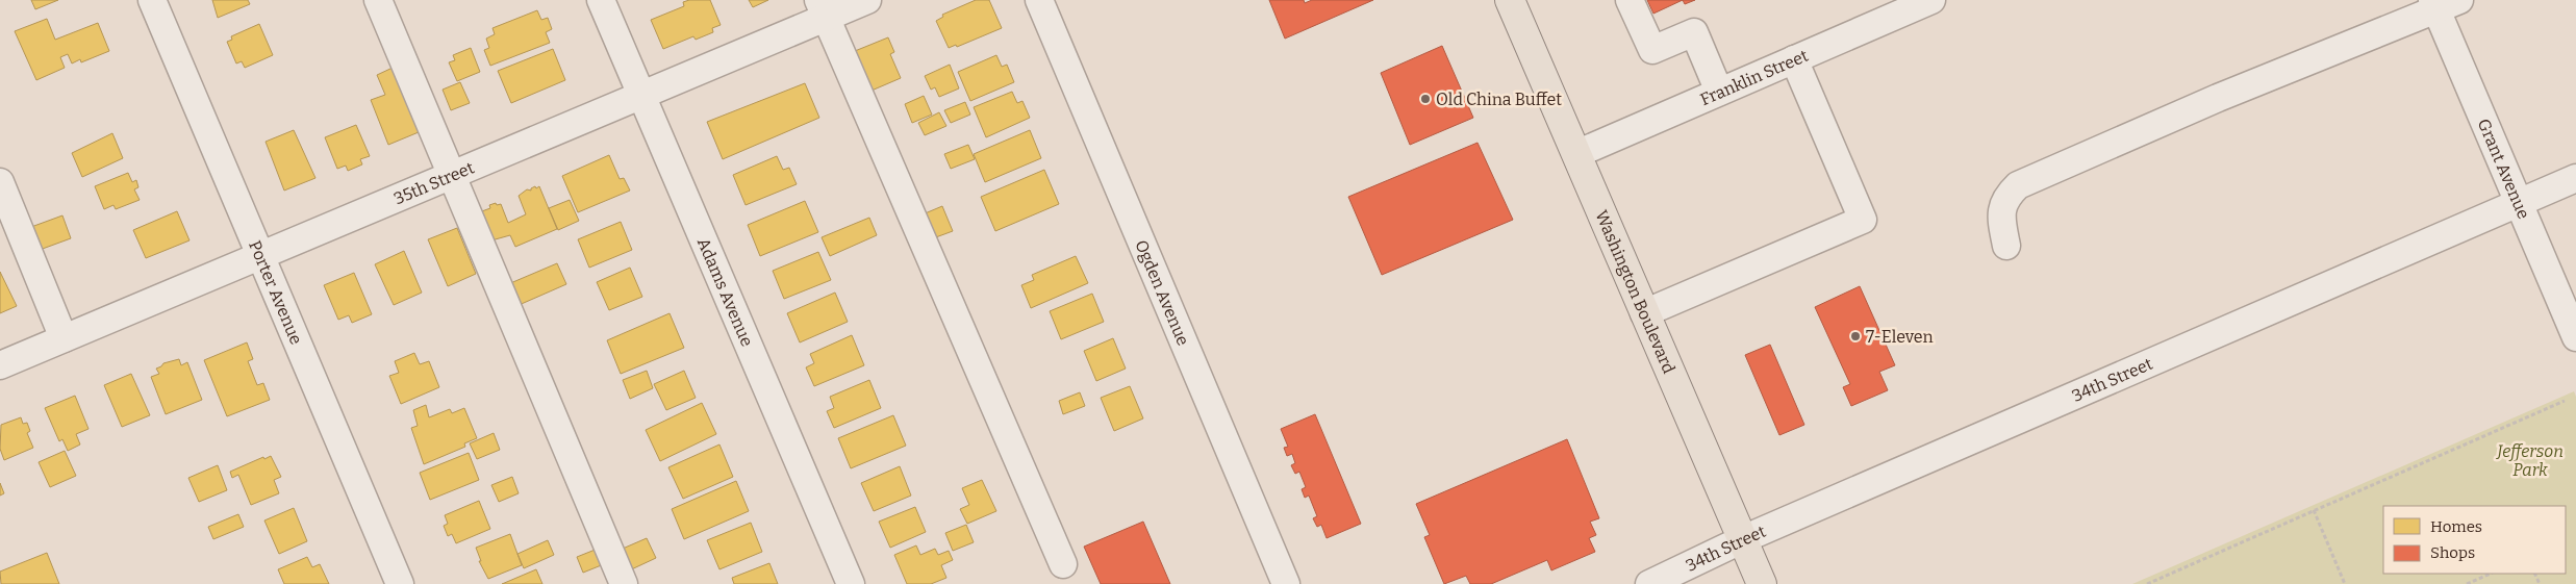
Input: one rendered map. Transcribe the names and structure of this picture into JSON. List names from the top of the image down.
{
  "streets": {
    "main road": ["Washington Boulevard"],
    "street": [
      "Franklin Street",
      "Grant Avenue",
      "35th Street",
      "Porter Avenue",
      "Adams Avenue",
      "Ogden Avenue",
      "34th Street"
    ]
  },
  "crossings": [
    ["Franklin Street", "Washington Boulevard"],
    ["Grant Avenue", "34th Street"],
    ["35th Street", "Porter Avenue"],
    ["35th Street", "Adams Avenue"],
    ["Washington Boulevard", "34th Street"]
  ],
  "parks": ["Jefferson Park"],
  "places": ["Old China Buffet", "7-Eleven"],
  "legend": ["Homes", "Shops"]
}
